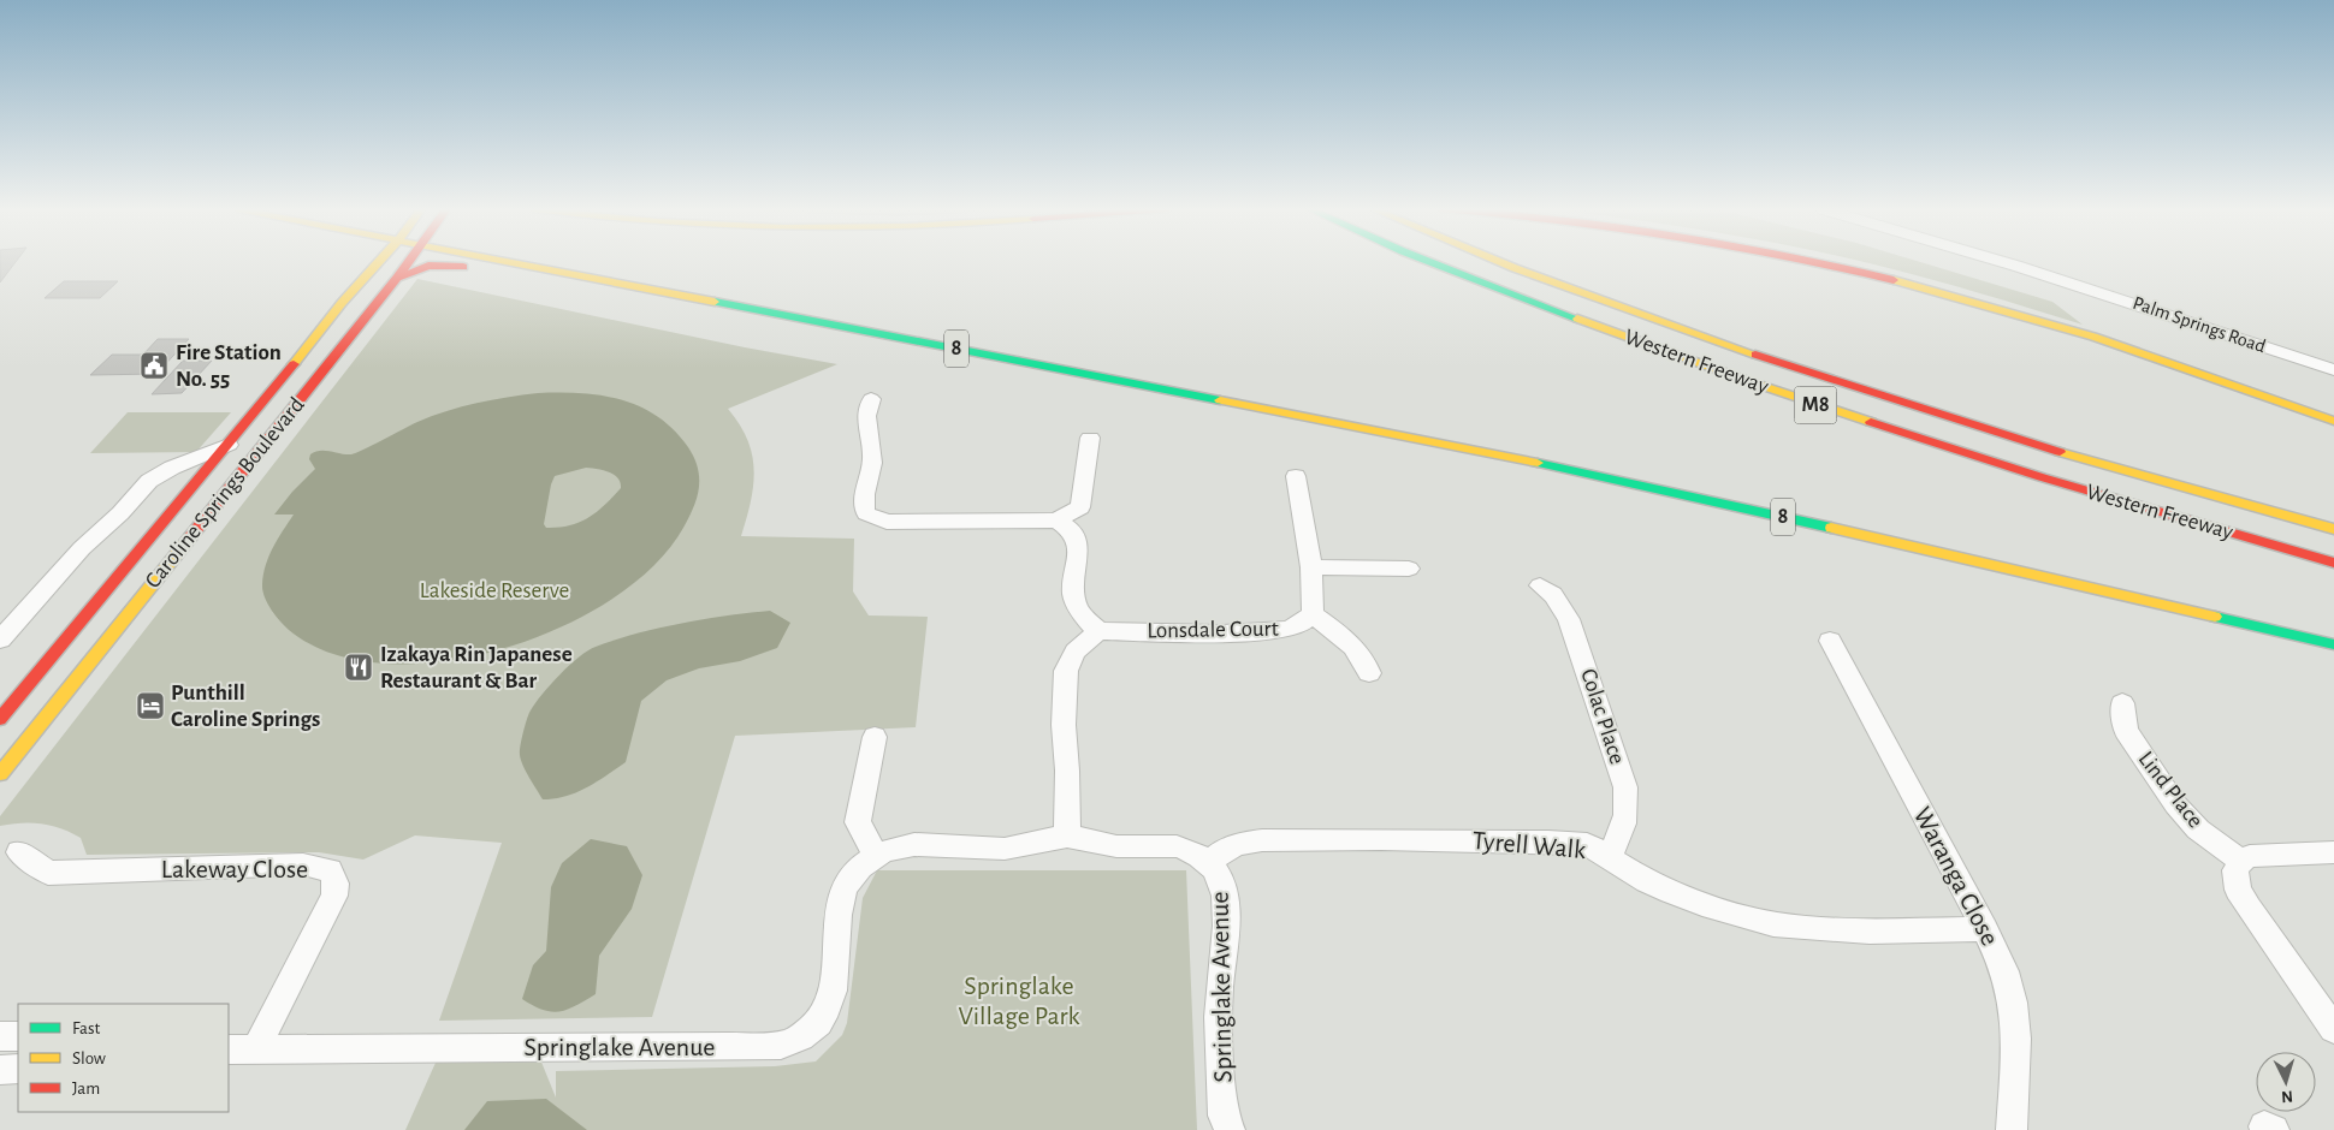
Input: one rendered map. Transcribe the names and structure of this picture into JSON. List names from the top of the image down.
{
  "streets": {
    "main road": [
      "8",
      "Western Freeway",
      "M8",
      "Caroline Springs Boulevard"
    ],
    "street": [
      "Palm Springs Road",
      "Lonsdale Court",
      "Colac Place",
      "Lind Place",
      "Tyrell Walk",
      "Lakeway Close",
      "Waranga Close",
      "Springlake Avenue"
    ]
  },
  "crossings": [
    ["Colac Place", "Tyrell Walk"],
    ["Tyrell Walk", "Waranga Close"],
    ["Tyrell Walk", "Springlake Avenue"],
    ["Lakeway Close", "Springlake Avenue"]
  ],
  "parks": ["Lakeside Reserve", "Springlake Village Park"],
  "places": {
    "public building": ["Fire Station No. 55"],
    "restaurant": ["Izakaya Rin Japanese Restaurant & Bar"],
    "hotel": ["Punthill Caroline Springs"]
  },
  "legend": ["Fast", "Slow", "Jam"],
  "north": "bottom"
}
